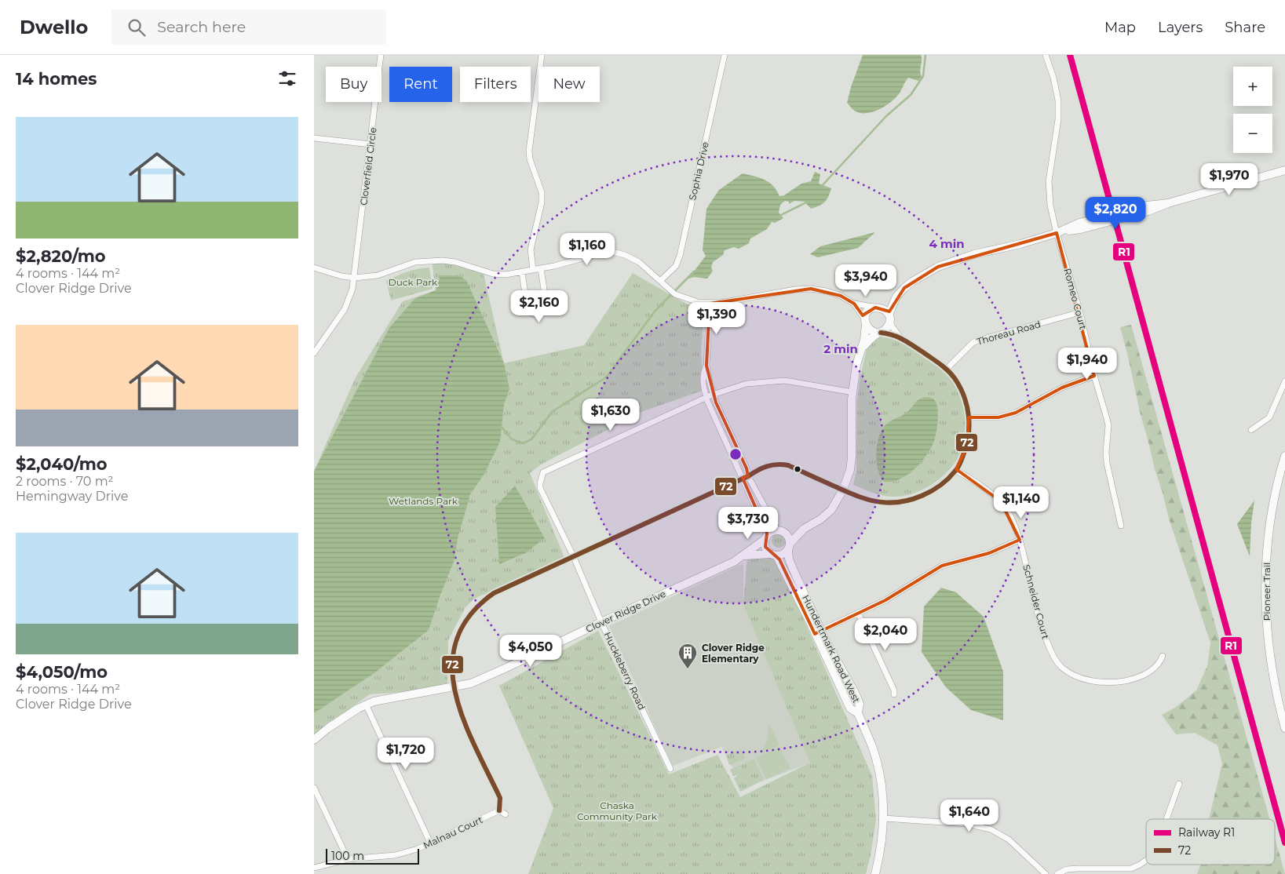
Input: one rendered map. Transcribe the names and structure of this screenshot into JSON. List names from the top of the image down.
{
  "streets": {
    "street": [
      "Cloverfield Circle",
      "Sophia Drive",
      "Romeo Court",
      "Thoreau Road",
      "Pioneer Trail",
      "Schneider Court",
      "Clover Ridge Drive",
      "Hundertmark Road West",
      "Huckleberry Road",
      "Malnau Court"
    ]
  },
  "crossings": [
    ["Romeo Court", "Thoreau Road"],
    ["Clover Ridge Drive", "Hundertmark Road West"],
    ["Clover Ridge Drive", "Huckleberry Road"]
  ],
  "parks": ["Duck Park", "Wetlands Park", "Chaska Community Park"],
  "places": {
    "building": ["Clover Ridge Elementary"]
  },
  "lines": ["rail line R1", "transit line 72"],
  "legend": ["Railway R1", "72"],
  "scale_bar": "100 m",
  "page": {
    "header": "Dwello",
    "search": "Search here",
    "nav": ["Map", "Layers", "Share"],
    "heading": "14 homes",
    "map_buttons": ["+", "−"],
    "chip": [
      "Buy",
      "Rent",
      "Filters",
      "New"
    ],
    "list": [
      {
        "name": "$2,820/mo",
        "note": "4 rooms · 144 m² · Clover Ridge Drive"
      },
      {
        "name": "$2,040/mo",
        "note": "2 rooms · 70 m² · Hemingway Drive"
      },
      {
        "name": "$4,050/mo",
        "note": "4 rooms · 144 m² · Clover Ridge Drive"
      }
    ],
    "price": [
      "$1,970",
      "$2,820",
      "$1,160",
      "$3,940",
      "$2,160",
      "$1,390",
      "$1,940",
      "$1,630",
      "$1,140",
      "$3,730",
      "$2,040",
      "$4,050",
      "$1,720",
      "$1,640"
    ],
    "scale": "100 m"
  },
  "rings": ["4 min", "2 min"]
}
